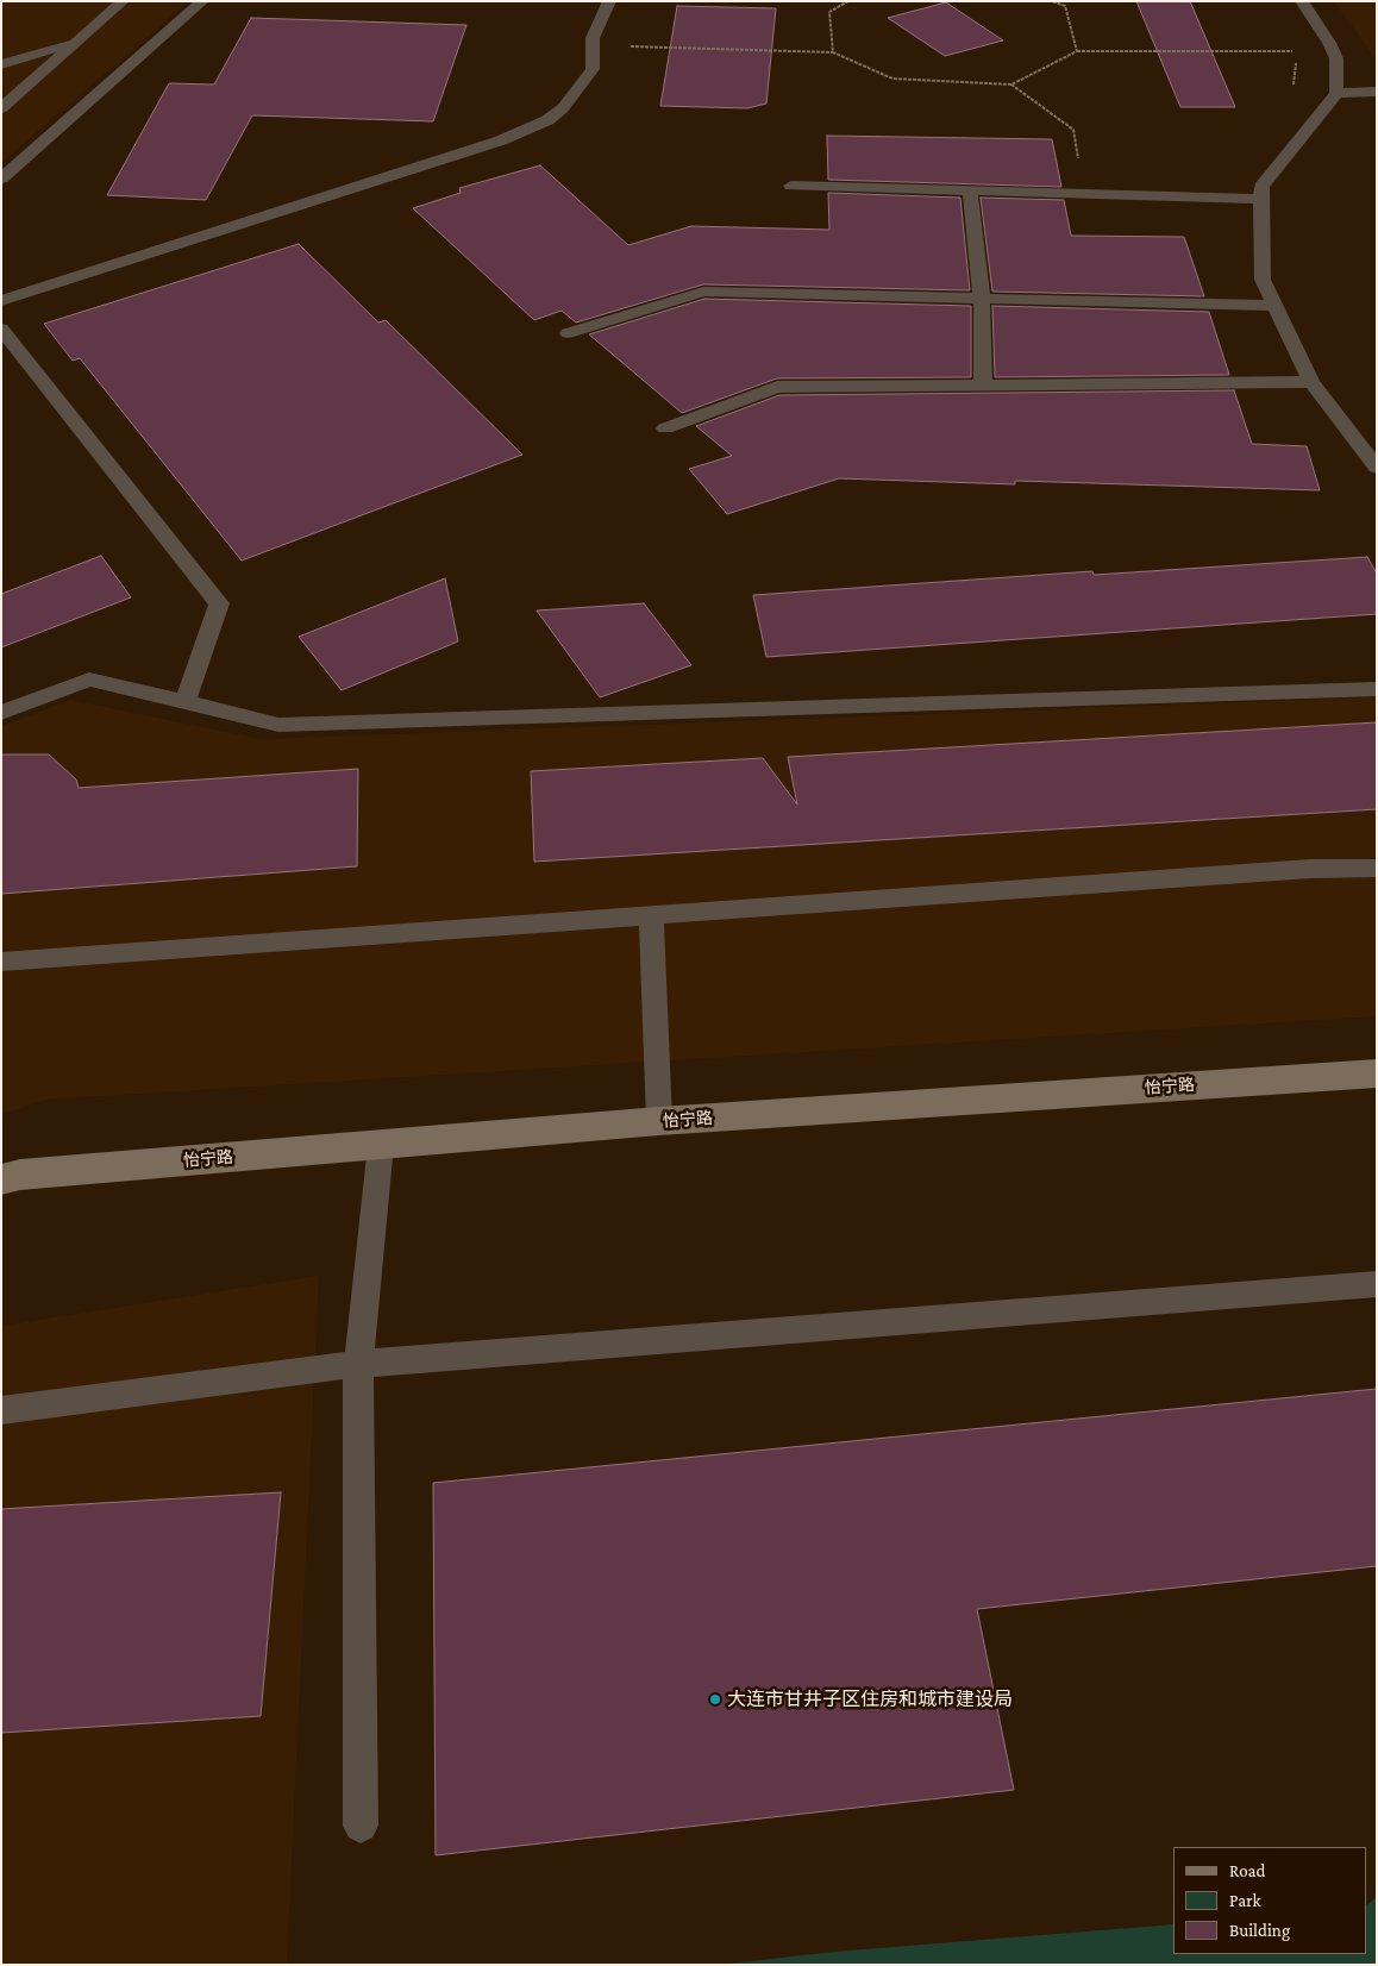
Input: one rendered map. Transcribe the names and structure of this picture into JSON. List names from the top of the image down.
{
  "streets": {
    "street": ["怡宁路"]
  },
  "places": ["大连市甘井子区住房和城市建设局"],
  "legend": ["Road", "Park", "Building"]
}
